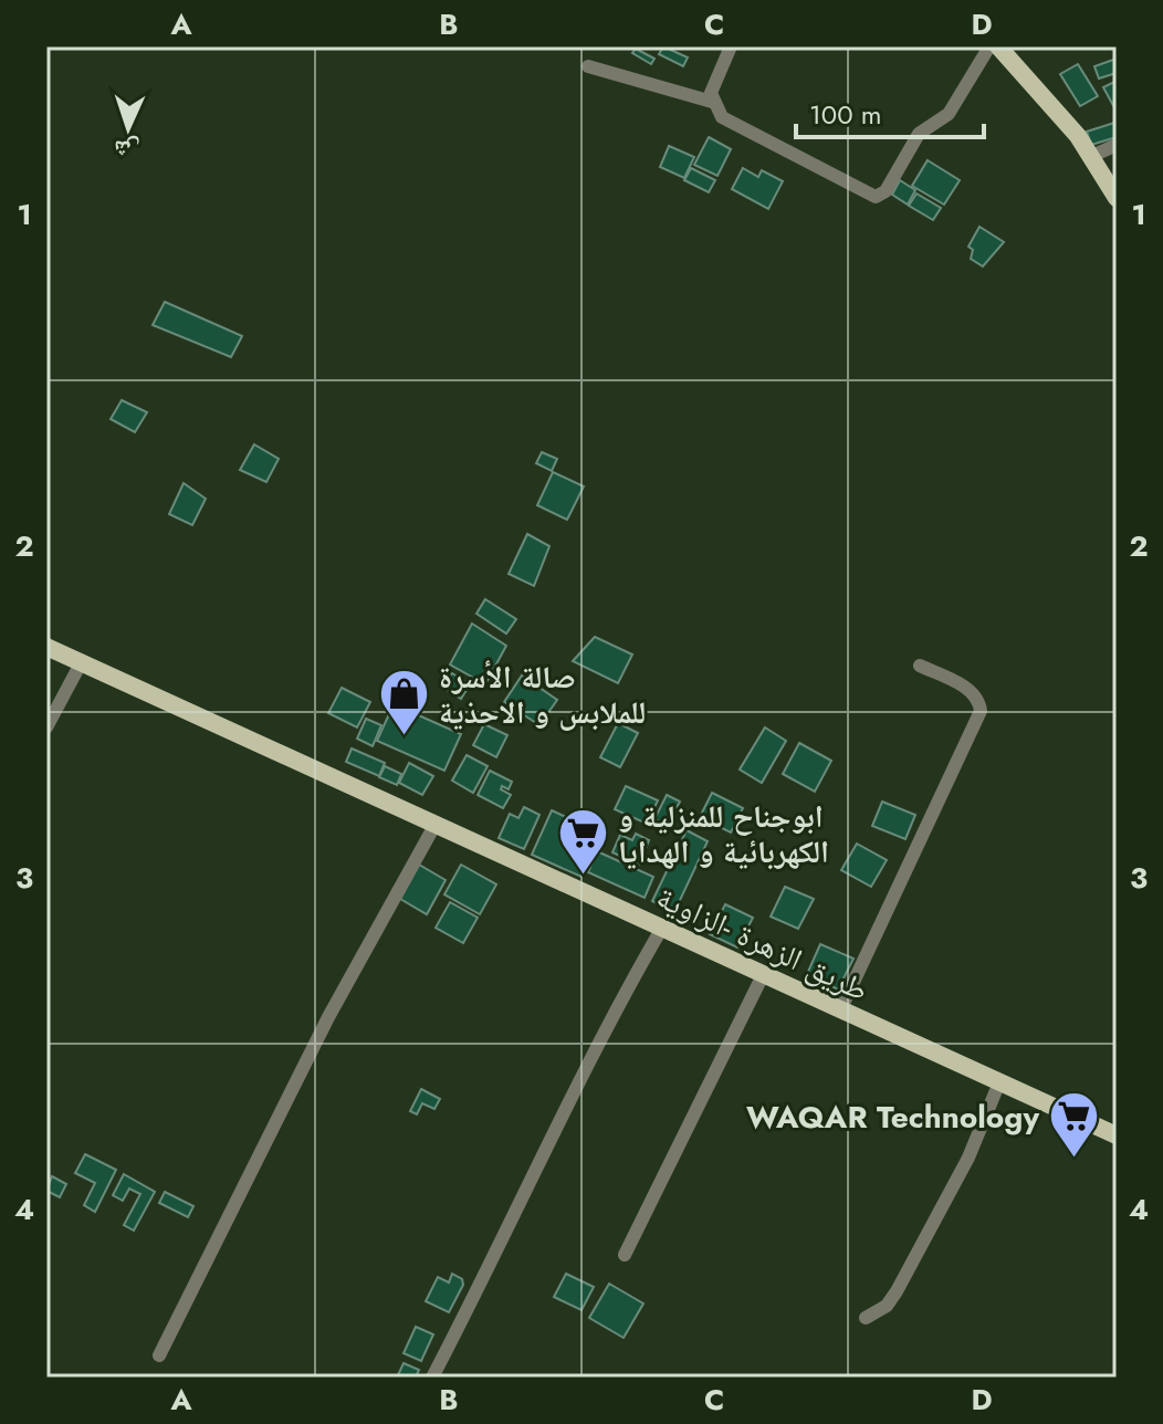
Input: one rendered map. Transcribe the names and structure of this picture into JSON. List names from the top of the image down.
{
  "streets": {
    "main road": ["طريق الزهرة -الزاوية"]
  },
  "places": {
    "shop": ["صالة الأسرة للملابس و الاحذية"],
    "supermarket": ["ابوجناح للمنزلية و الكهربائية و الهدايا", "WAQAR Technology"]
  },
  "scale_bar": "100 m",
  "north": "bottom",
  "grid": {
    "columns": [
      "A",
      "B",
      "C",
      "D"
    ],
    "rows": [
      "1",
      "2",
      "3",
      "4"
    ]
  }
}
